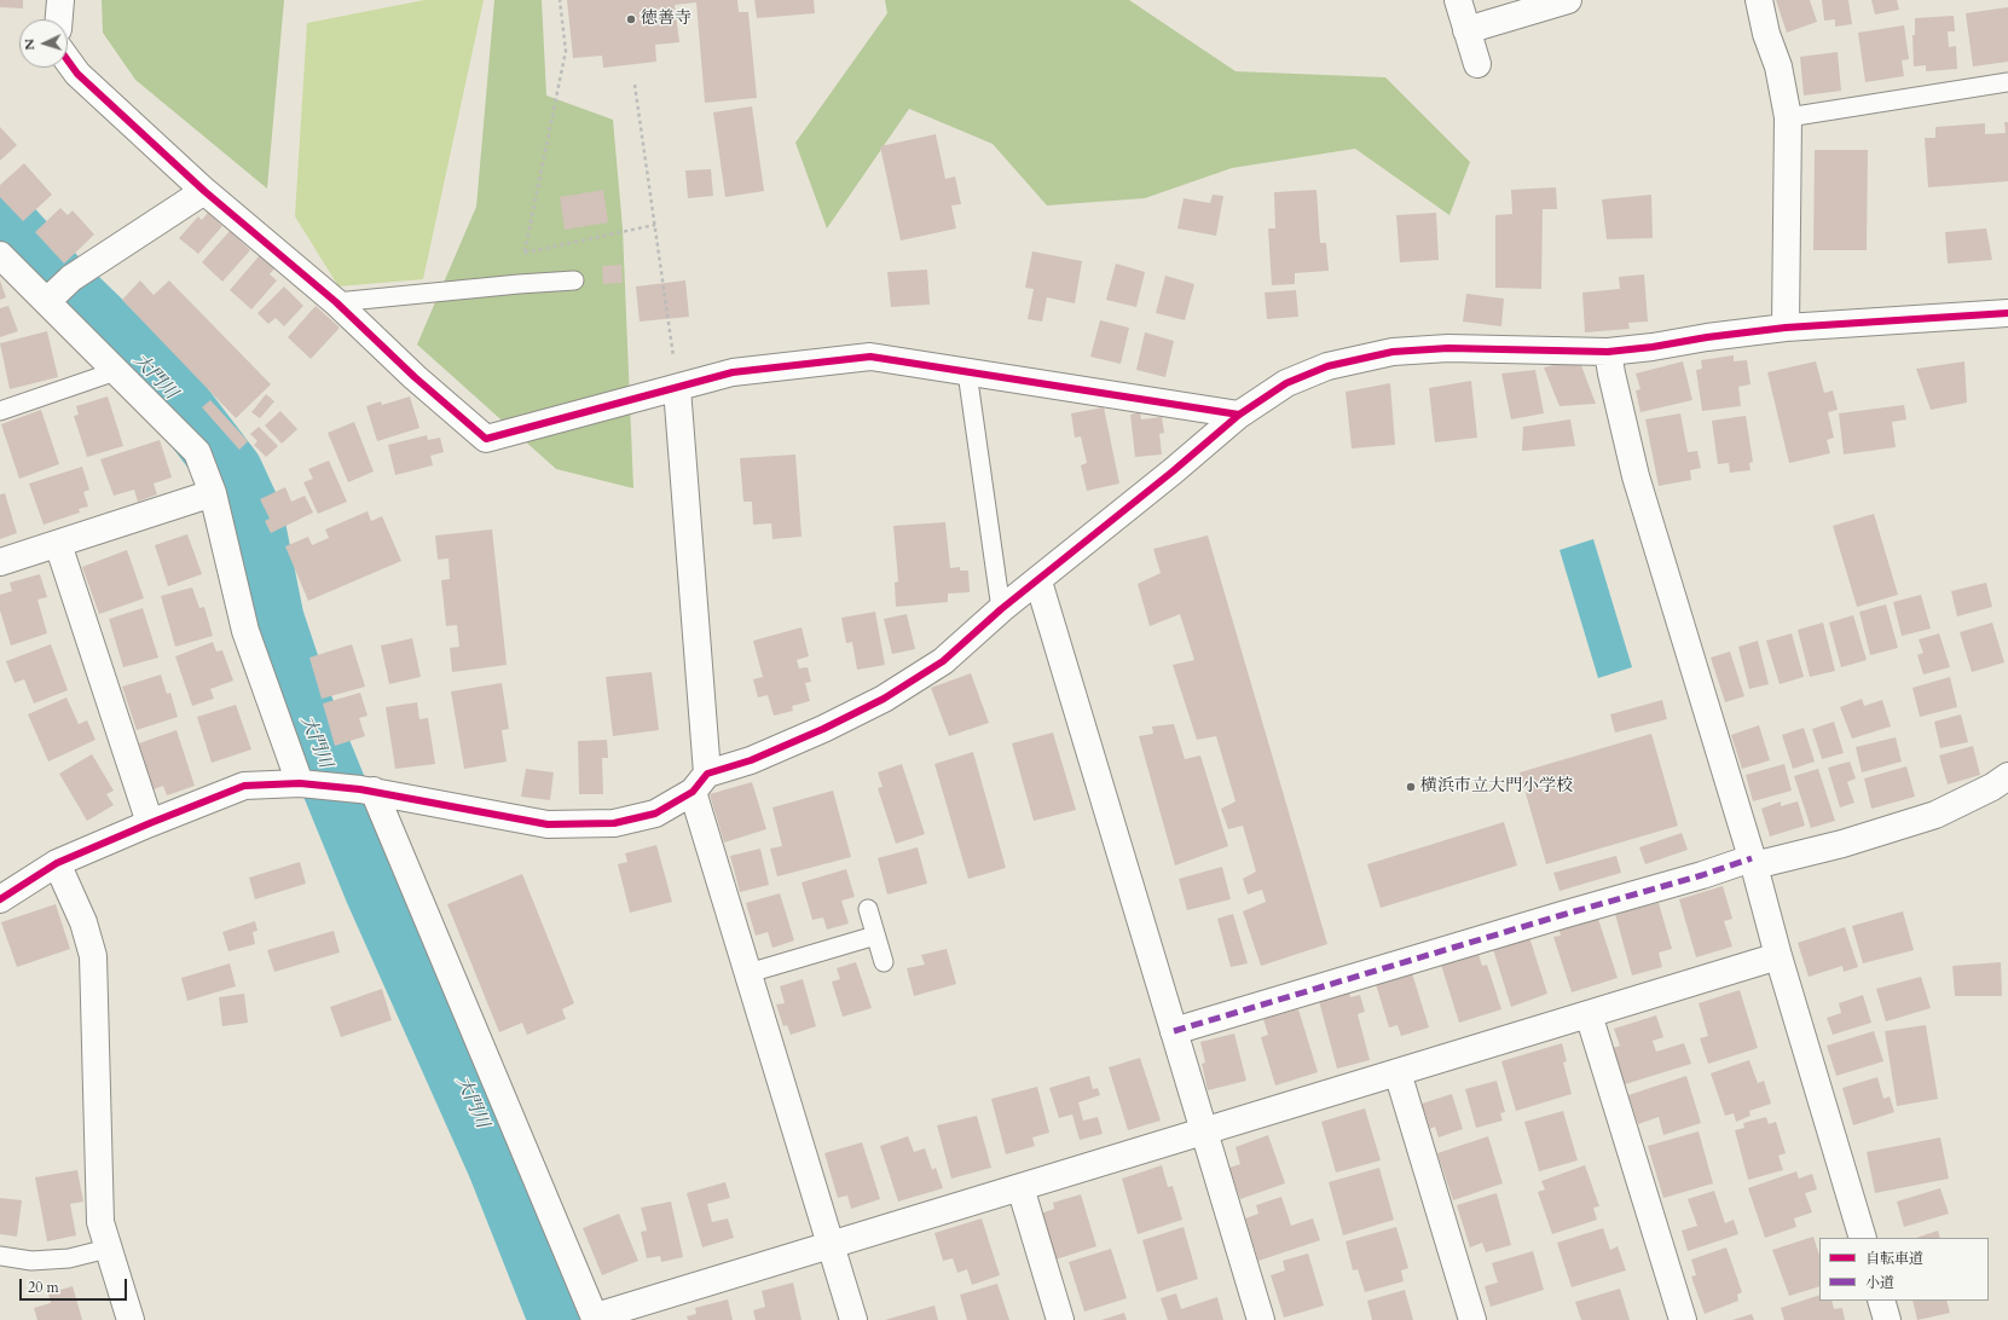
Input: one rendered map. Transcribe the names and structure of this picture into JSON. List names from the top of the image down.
{
  "water": ["大門川"],
  "places": ["徳善寺", "横浜市立大門小学校"],
  "legend": ["自転車道", "小道"],
  "scale_bar": "20 m",
  "north": "left"
}
